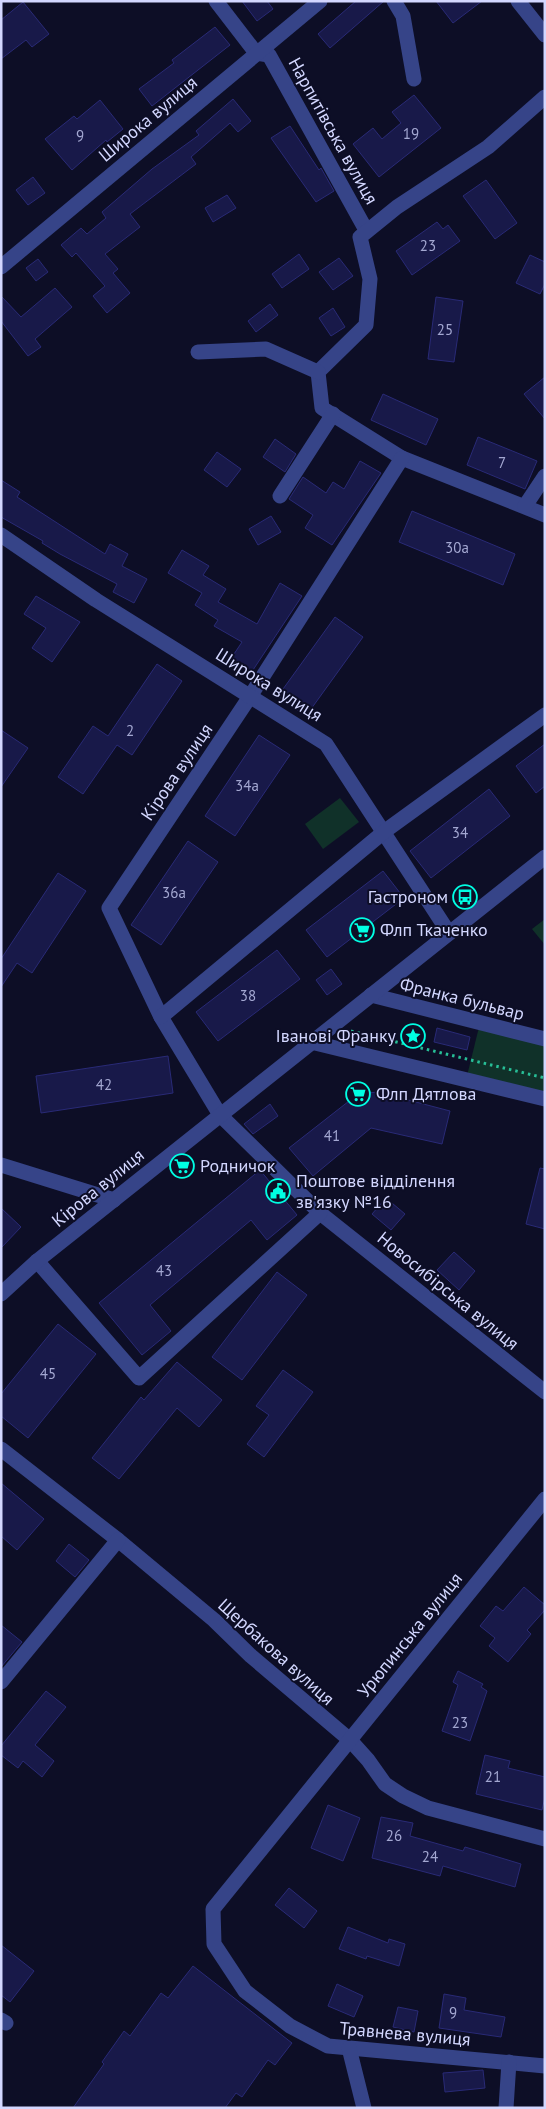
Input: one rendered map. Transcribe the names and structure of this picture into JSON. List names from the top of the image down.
{
  "streets": {
    "street": [
      "Широка вулиця",
      "Нарпитівська вулиця",
      "Кірова вулиця",
      "Франка бульвар",
      "Новосибірська вулиця",
      "Урюпинська вулиця",
      "Щербакова вулиця",
      "Травнева вулиця"
    ]
  },
  "crossings": [
    ["Широка вулиця", "Нарпитівська вулиця"],
    ["Широка вулиця", "Кірова вулиця"],
    ["Кірова вулиця", "Франка бульвар"],
    ["Кірова вулиця", "Новосибірська вулиця"],
    ["Урюпинська вулиця", "Щербакова вулиця"],
    ["Урюпинська вулиця", "Травнева вулиця"]
  ],
  "places": {
    "bus stop": ["Гастроном"],
    "supermarket": ["Флп Ткаченко", "Флп Дятлова", "Родничок"],
    "place": ["Іванові Франку"],
    "public building": ["Поштове відділення зв'язку №16"]
  },
  "house_numbers": [
    "19",
    "9",
    "23",
    "25",
    "7",
    "30а",
    "2",
    "34а",
    "34",
    "36а",
    "38",
    "42",
    "41",
    "43",
    "45",
    "23",
    "21",
    "26",
    "24",
    "9"
  ]
}
